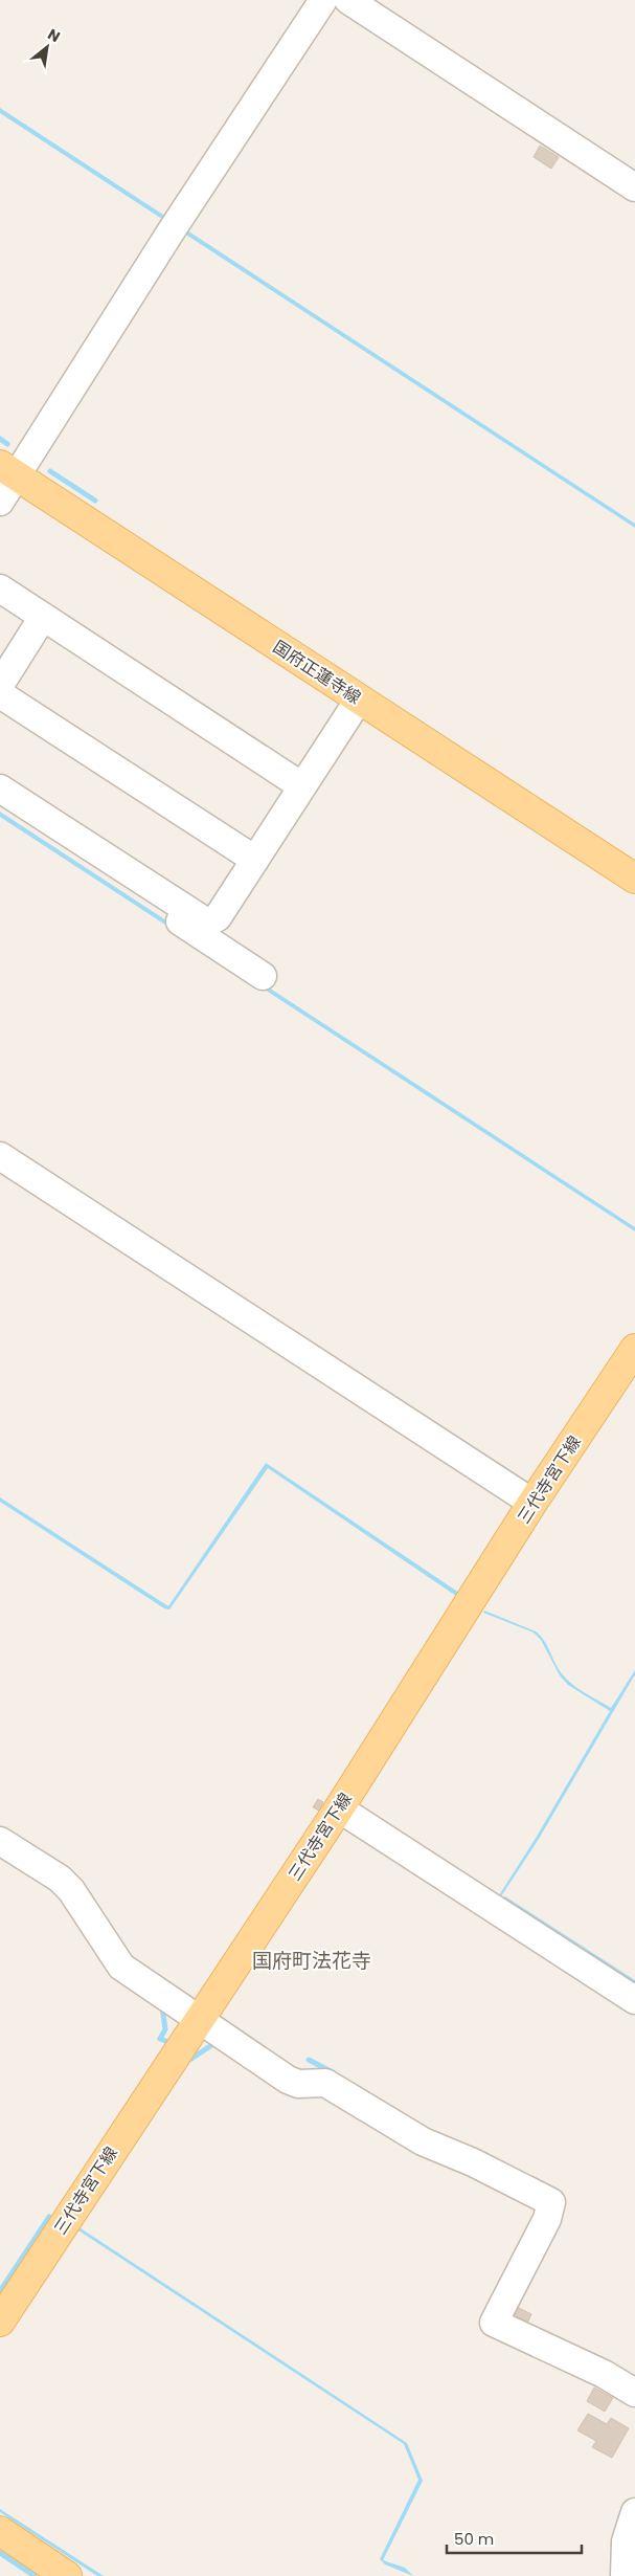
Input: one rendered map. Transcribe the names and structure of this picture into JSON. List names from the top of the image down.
{
  "streets": {
    "main road": ["国府正蓮寺線", "三代寺宮下線"]
  },
  "districts": ["国府町法花寺"],
  "scale_bar": "50 m",
  "north": "top right"
}
